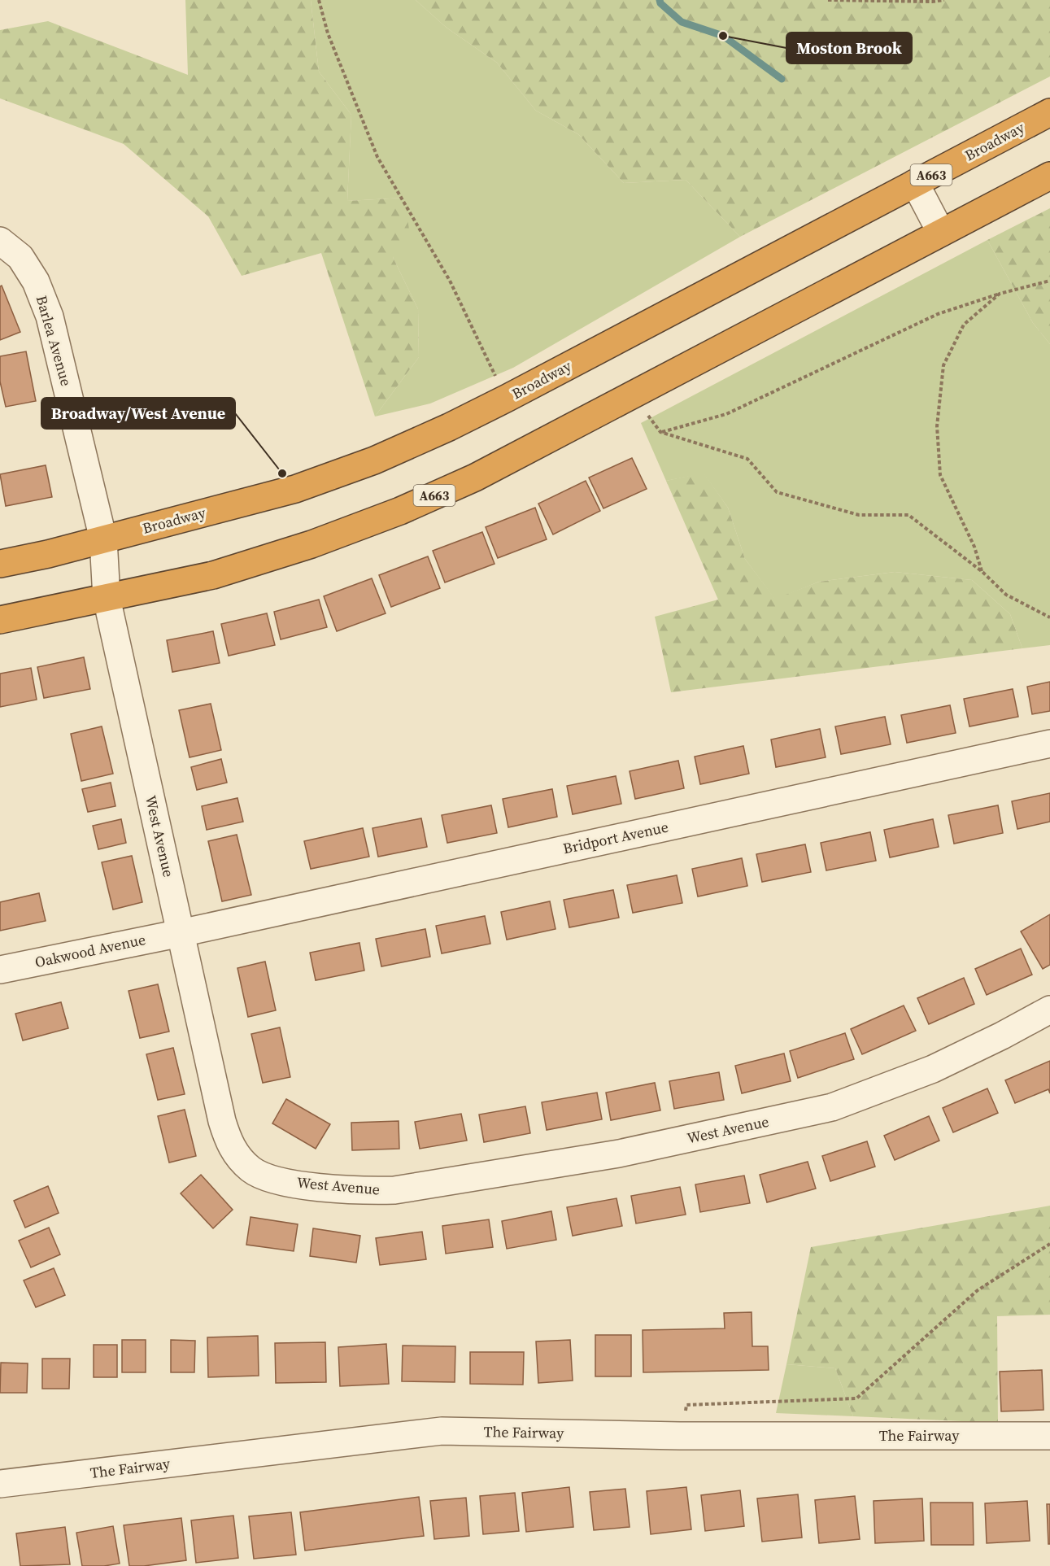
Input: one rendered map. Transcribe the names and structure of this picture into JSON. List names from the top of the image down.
{
  "streets": {
    "highway": ["Broadway", "A663"],
    "street": [
      "Barlea Avenue",
      "West Avenue",
      "Bridport Avenue",
      "Oakwood Avenue",
      "The Fairway"
    ]
  },
  "crossings": [
    ["Broadway", "Barlea Avenue"],
    ["A663", "Barlea Avenue"],
    ["A663", "West Avenue"],
    ["Barlea Avenue", "West Avenue"],
    ["West Avenue", "Bridport Avenue"],
    ["West Avenue", "Oakwood Avenue"],
    ["Bridport Avenue", "Oakwood Avenue"]
  ],
  "places": ["Moston Brook", "Broadway/West Avenue"]
}
